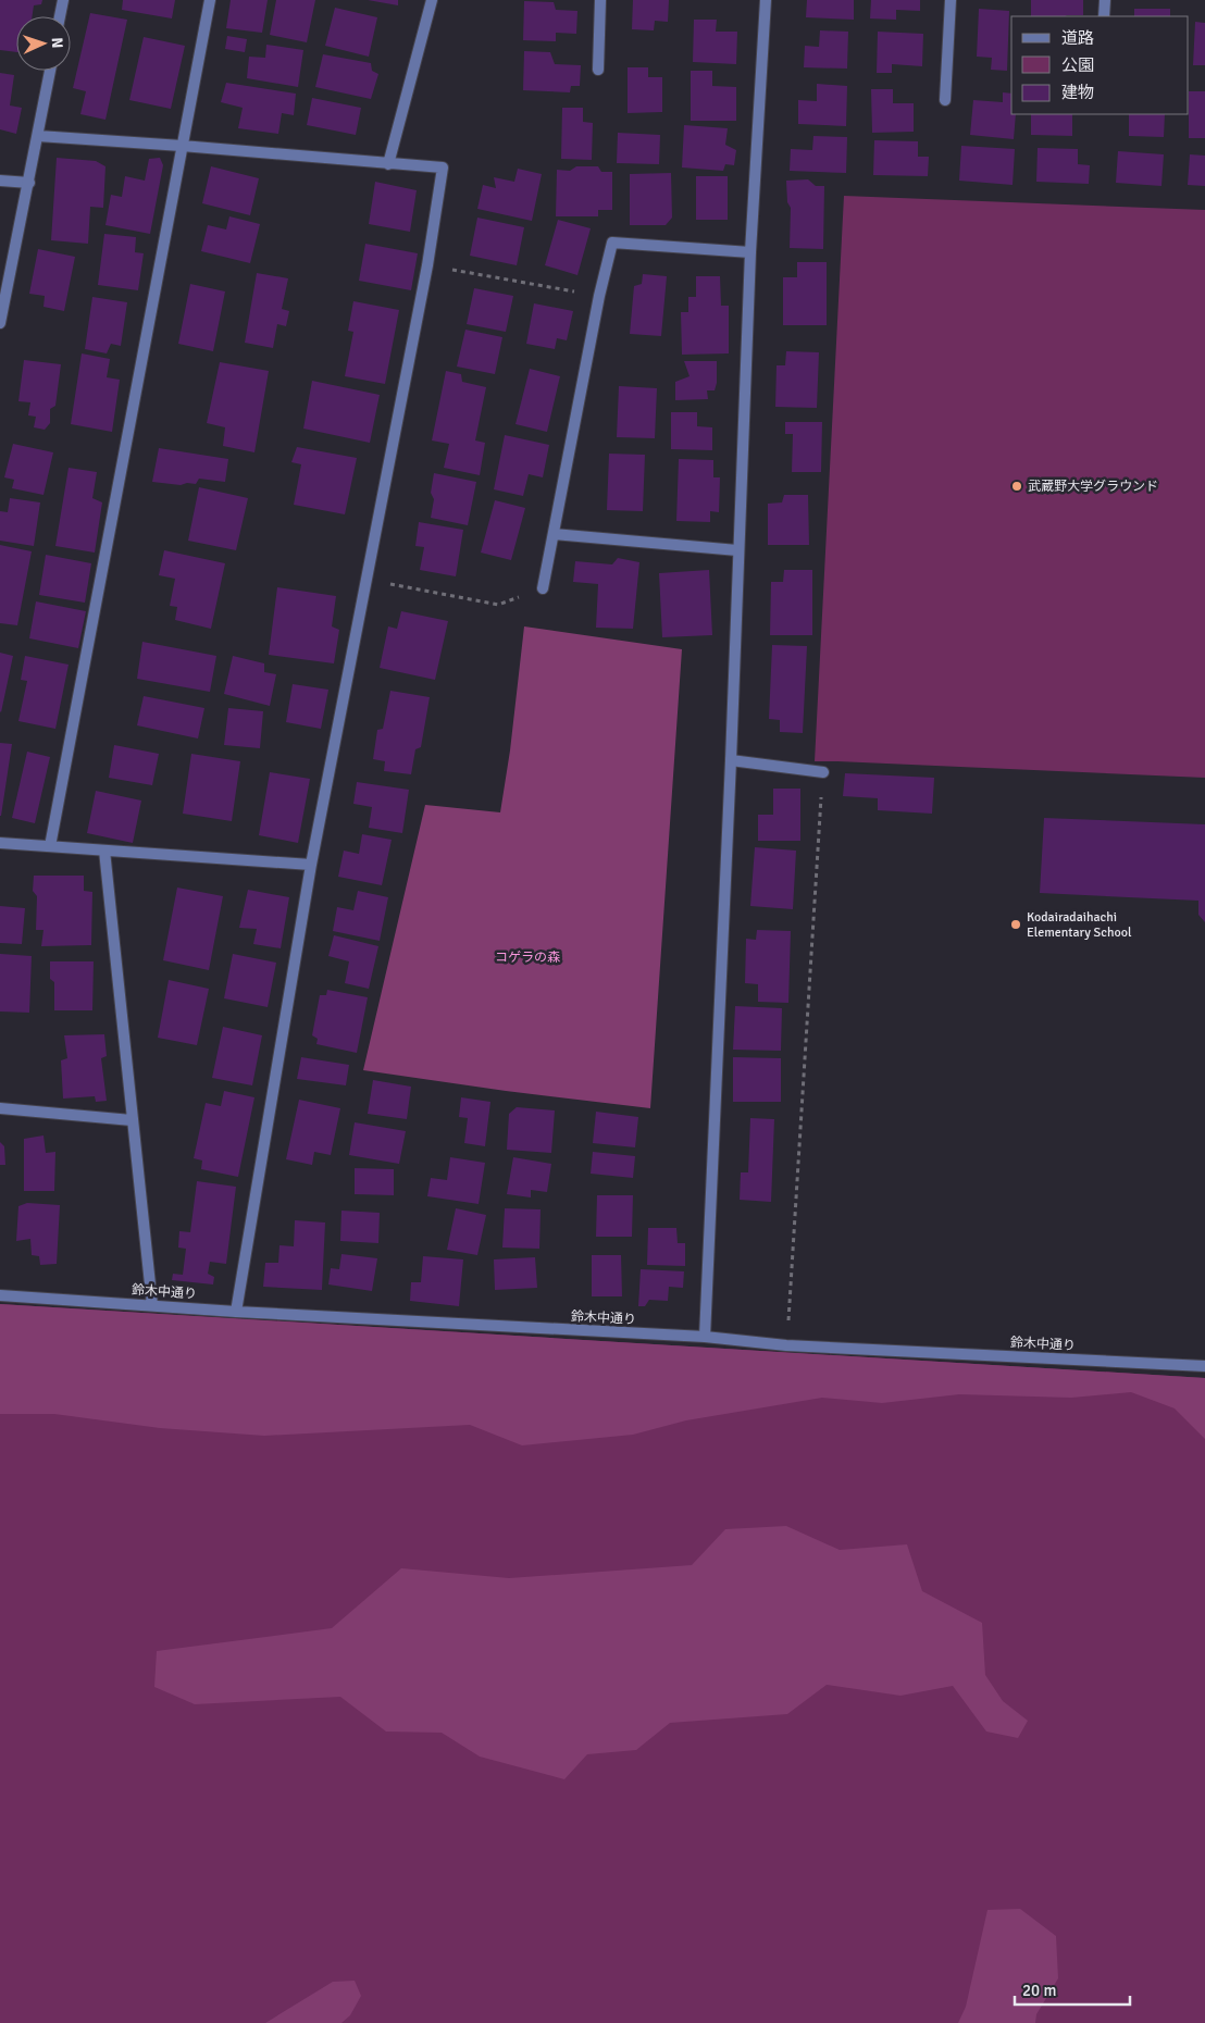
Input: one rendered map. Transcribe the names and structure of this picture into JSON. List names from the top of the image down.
{
  "streets": {
    "street": ["鈴木中通り"]
  },
  "parks": ["コゲラの森"],
  "places": ["武蔵野大学グラウンド", "Kodairadaihachi Elementary School"],
  "legend": ["道路", "公園", "建物"],
  "scale_bar": "20 m",
  "north": "right"
}
